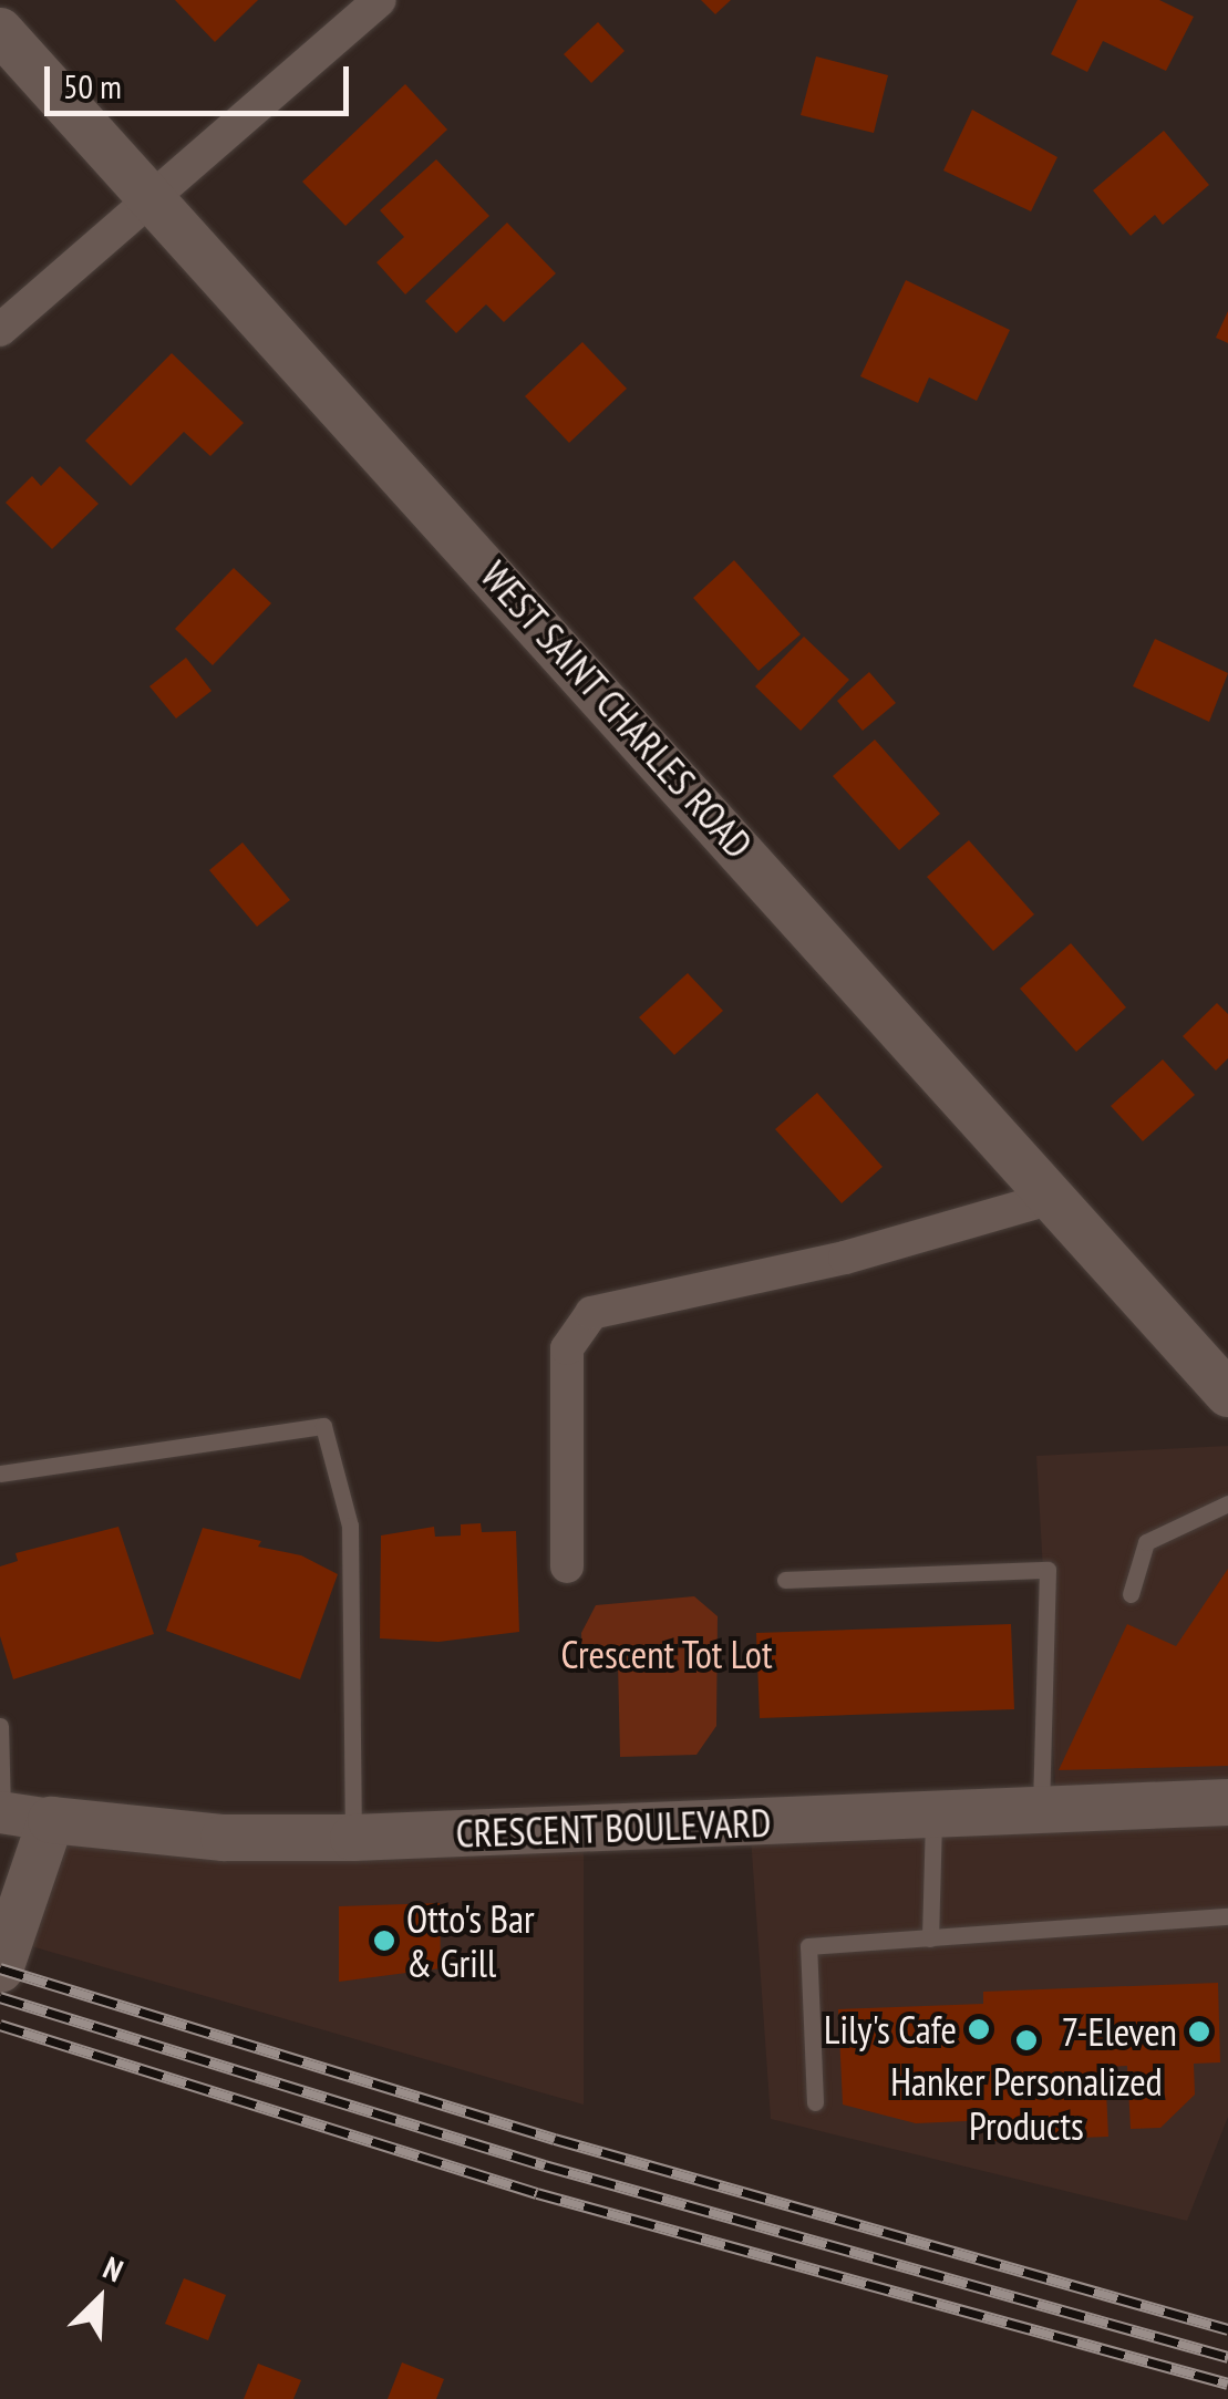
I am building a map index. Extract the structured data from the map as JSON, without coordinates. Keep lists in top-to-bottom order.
{
  "streets": {
    "main road": ["WEST SAINT CHARLES ROAD", "CRESCENT BOULEVARD"]
  },
  "parks": ["Crescent Tot Lot"],
  "places": [
    "Otto's Bar & Grill",
    "Lily's Cafe",
    "7-Eleven",
    "Hanker Personalized Products"
  ],
  "scale_bar": "50 m",
  "north": "top right"
}
